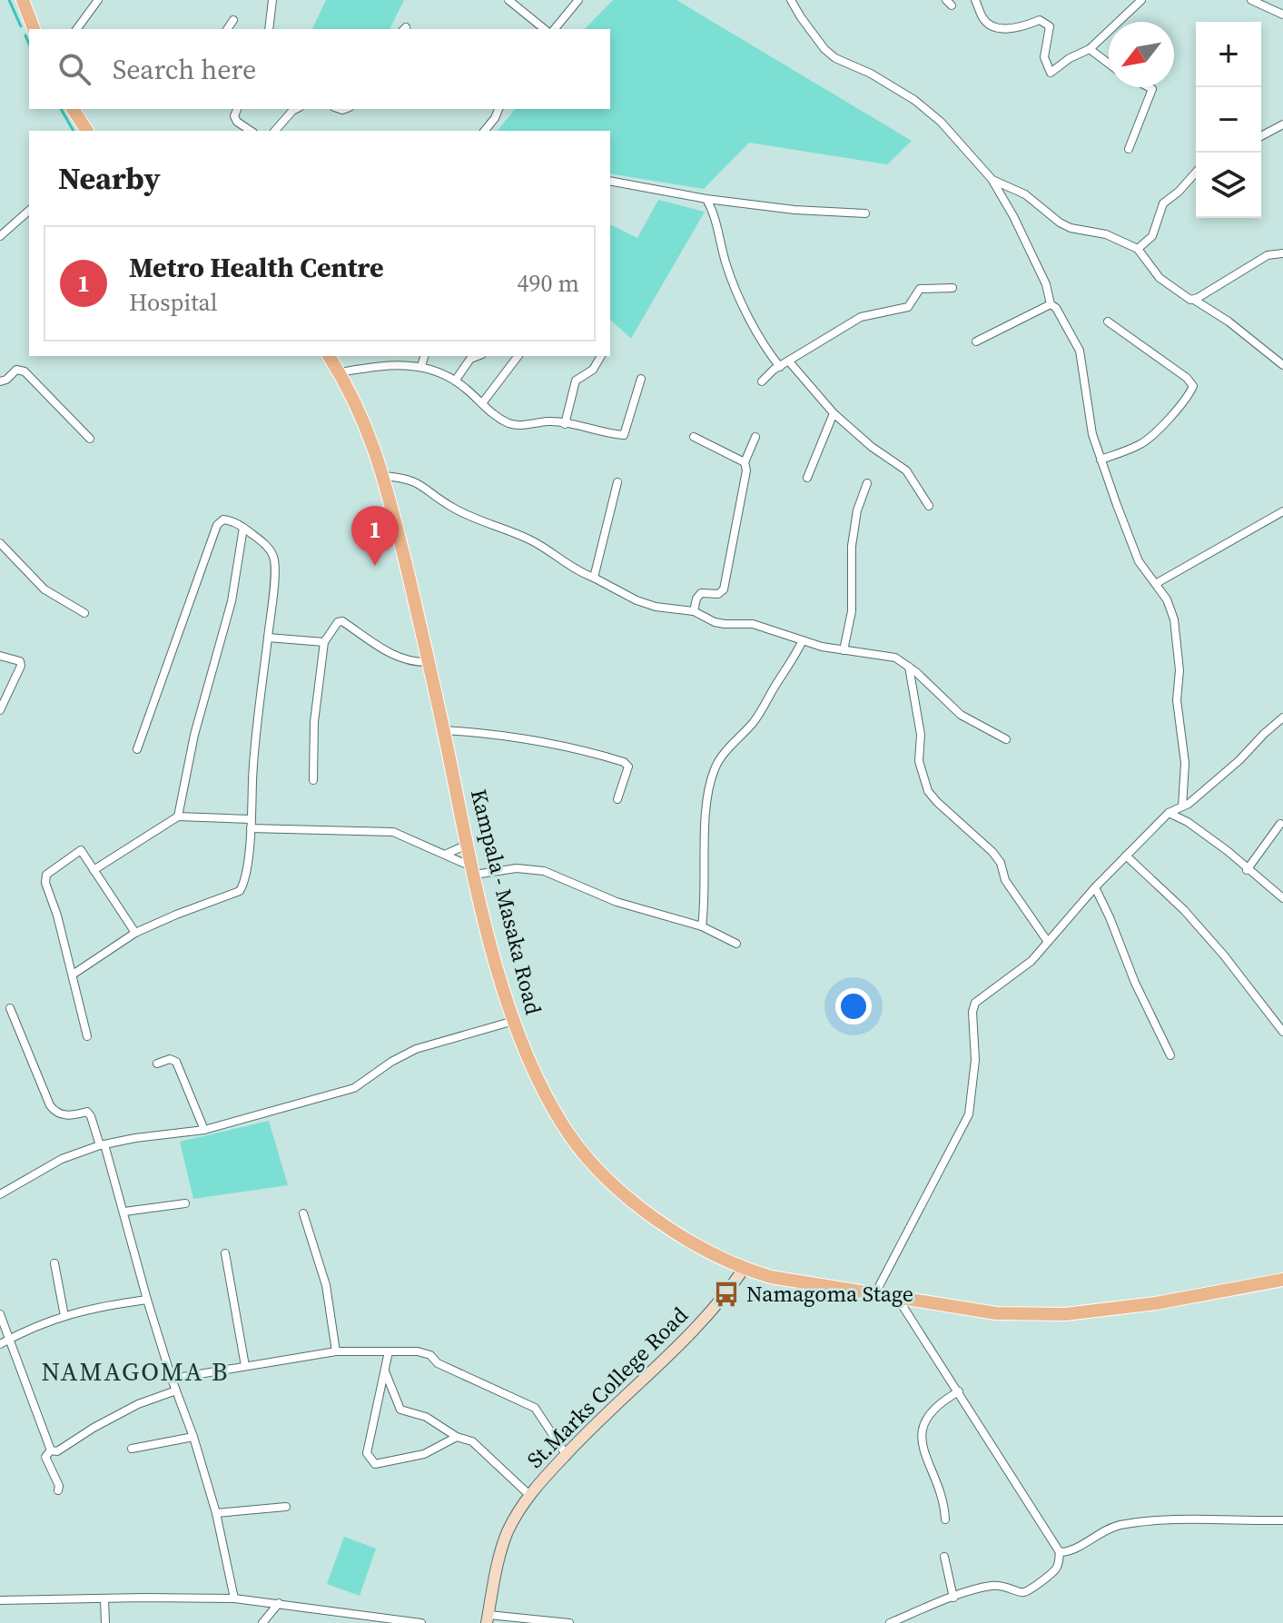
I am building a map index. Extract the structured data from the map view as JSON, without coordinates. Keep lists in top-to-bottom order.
{
  "streets": {
    "main road": ["Kampala - Masaka Road", "St.Marks College Road"]
  },
  "crossings": [
    ["Kampala - Masaka Road", "St.Marks College Road"]
  ],
  "districts": ["NAMAGOMA B"],
  "places": {
    "bus stop": ["Namagoma Stage"]
  },
  "north": "bottom left",
  "page": {
    "map_buttons": ["+", "−"],
    "search": "Search here",
    "heading": "Nearby",
    "list": [
      {
        "mark": "1",
        "name": "Metro Health Centre",
        "note": "Hospital",
        "value": "490 m"
      }
    ],
    "pins": "1"
  }
}
